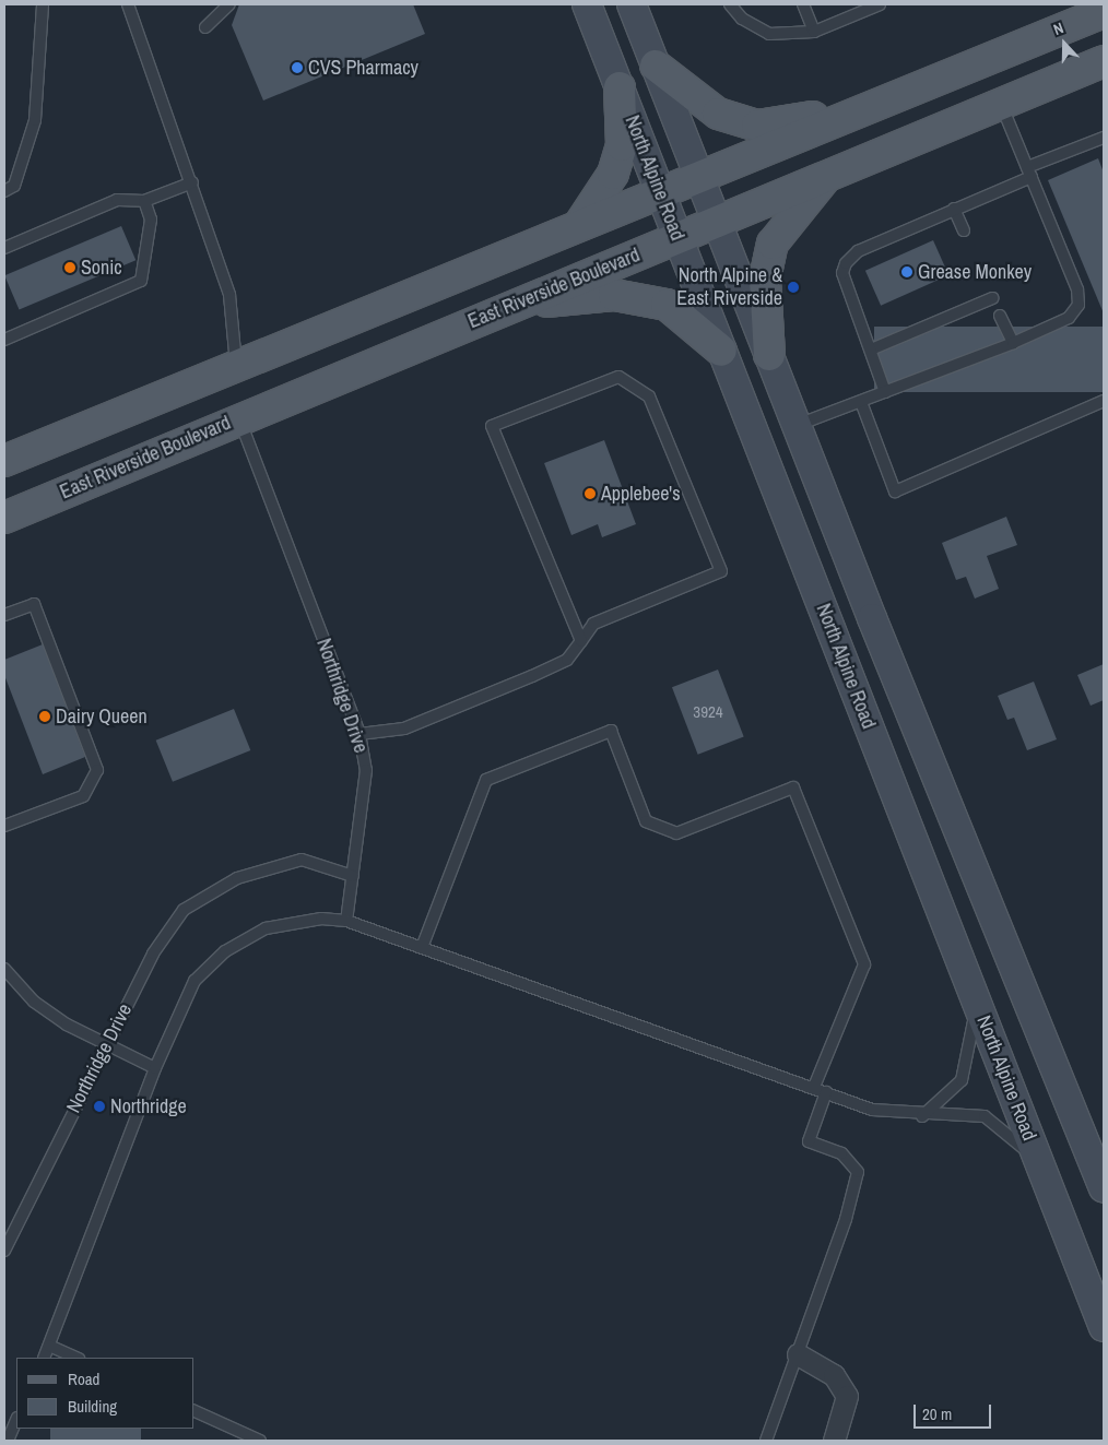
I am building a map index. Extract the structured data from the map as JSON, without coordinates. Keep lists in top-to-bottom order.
{
  "streets": {
    "main road": ["North Alpine Road", "East Riverside Boulevard"],
    "lane": ["Northridge Drive"]
  },
  "crossings": [
    ["North Alpine Road", "East Riverside Boulevard"],
    ["East Riverside Boulevard", "Northridge Drive"]
  ],
  "places": [
    "CVS Pharmacy",
    "Sonic",
    "Grease Monkey",
    "North Alpine & East Riverside",
    "Applebee's",
    "Dairy Queen",
    "Northridge"
  ],
  "house_numbers": ["3924"],
  "legend": ["Road", "Building"],
  "scale_bar": "20 m",
  "north": "top"
}
